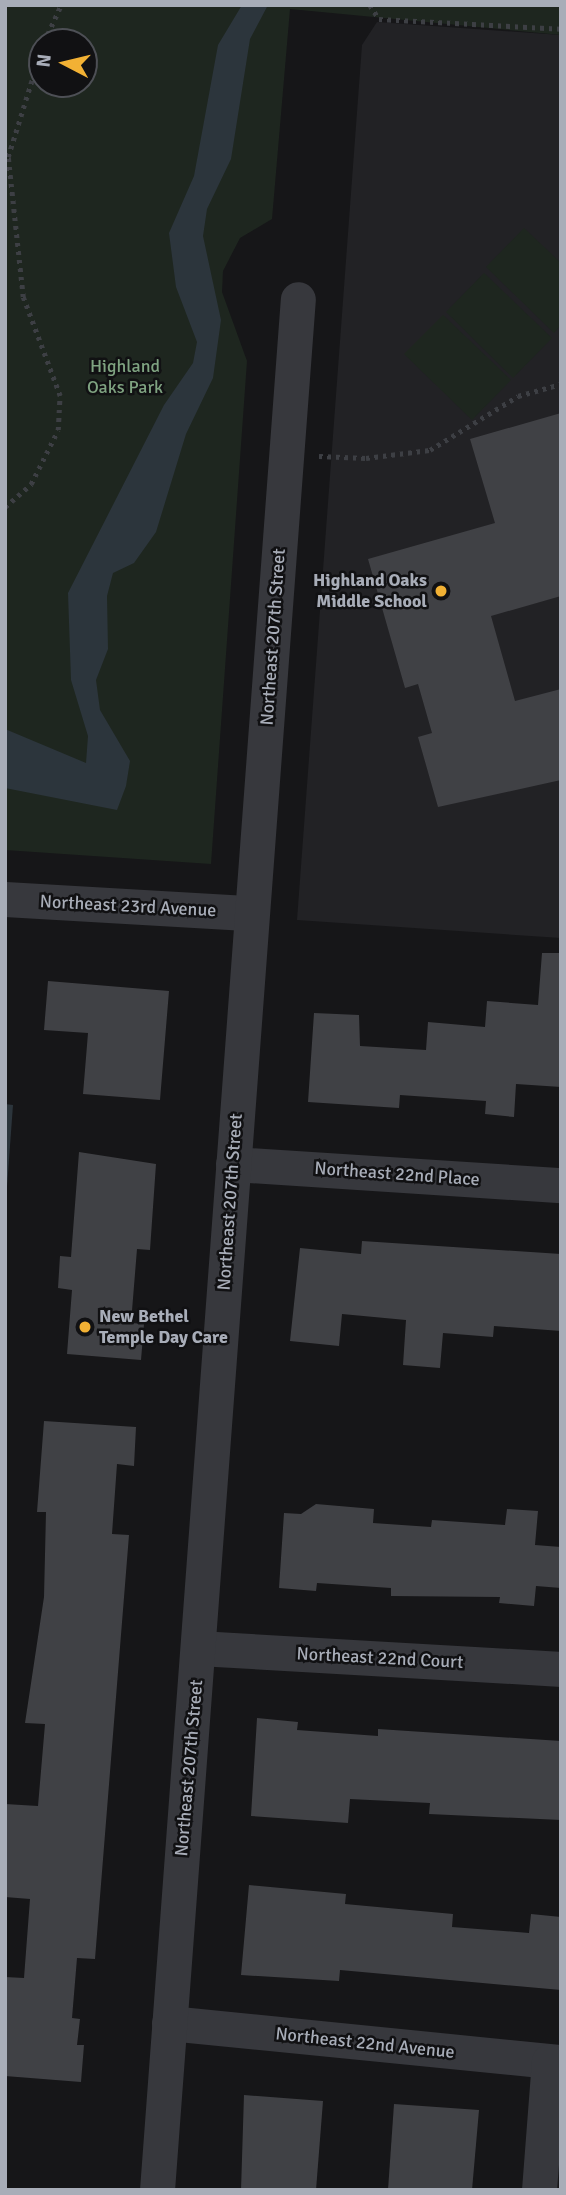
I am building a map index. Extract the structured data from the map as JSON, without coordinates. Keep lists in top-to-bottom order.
{
  "streets": {
    "street": [
      "Northeast 207th Street",
      "Northeast 23rd Avenue",
      "Northeast 22nd Place",
      "Northeast 22nd Court",
      "Northeast 22nd Avenue"
    ]
  },
  "crossings": [
    ["Northeast 207th Street", "Northeast 23rd Avenue"],
    ["Northeast 207th Street", "Northeast 22nd Place"],
    ["Northeast 207th Street", "Northeast 22nd Court"],
    ["Northeast 207th Street", "Northeast 22nd Avenue"]
  ],
  "parks": ["Highland Oaks Park"],
  "places": ["Highland Oaks Middle School", "New Bethel Temple Day Care"],
  "north": "left"
}
